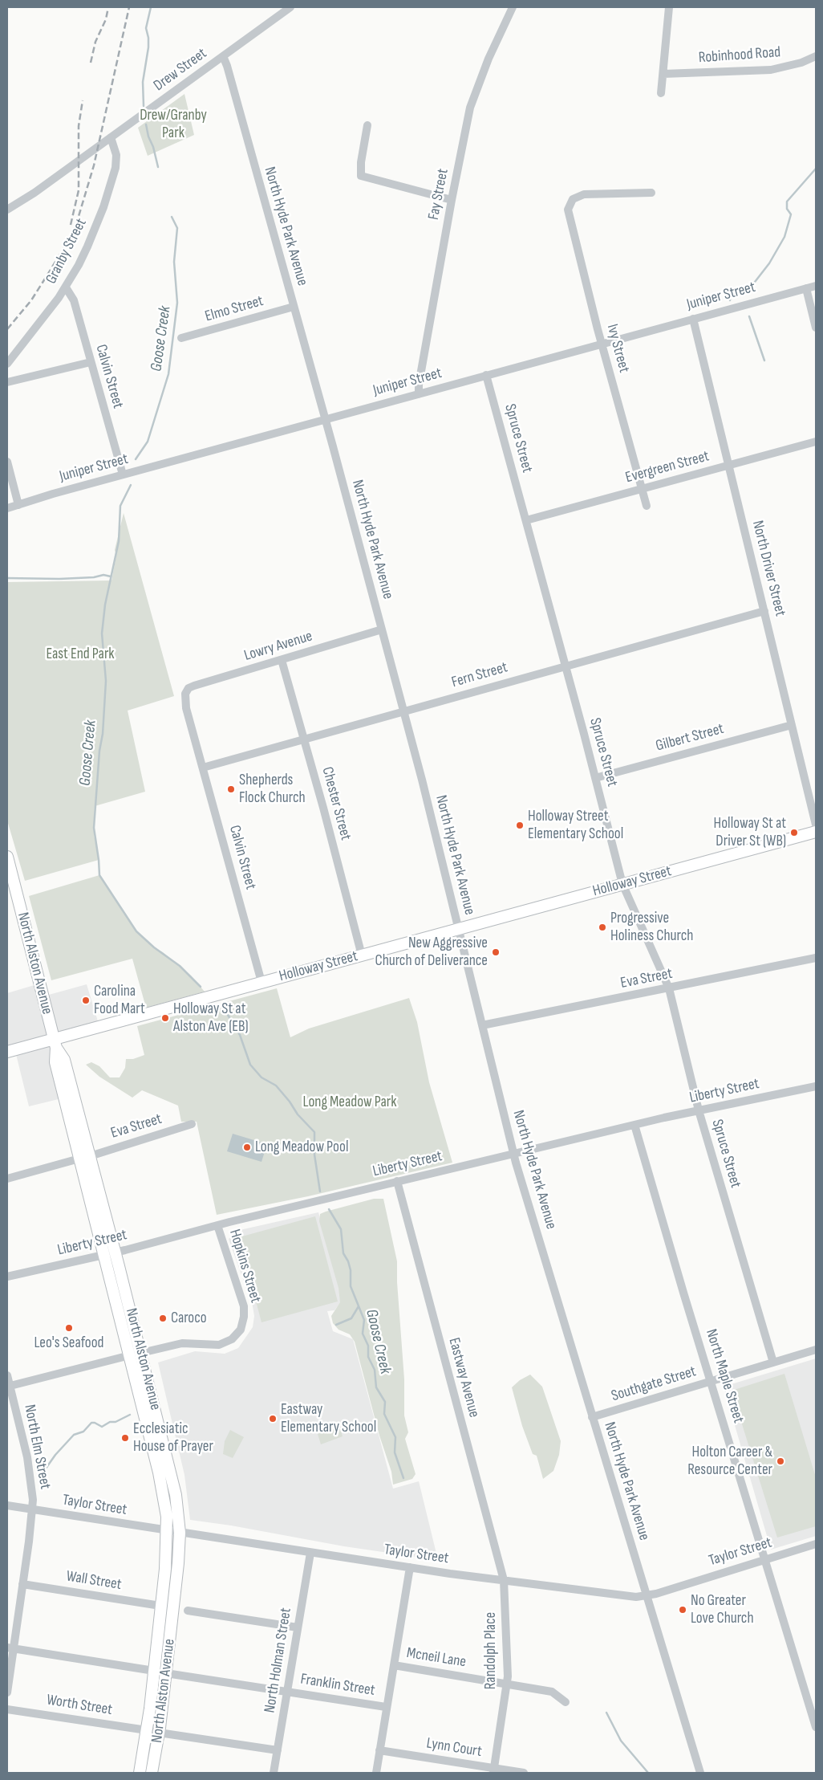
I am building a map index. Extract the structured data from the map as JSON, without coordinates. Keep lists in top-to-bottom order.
{
  "streets": {
    "main road": ["Holloway Street", "North Alston Avenue"],
    "street": [
      "Robinhood Road",
      "Drew Street",
      "Fay Street",
      "North Hyde Park Avenue",
      "Granby Street",
      "Juniper Street",
      "Elmo Street",
      "Ivy Street",
      "Calvin Street",
      "Spruce Street",
      "Evergreen Street",
      "North Driver Street",
      "Lowry Avenue",
      "Fern Street",
      "Gilbert Street",
      "Chester Street",
      "Eva Street",
      "Liberty Street",
      "Hopkins Street",
      "North Maple Street",
      "Eastway Avenue",
      "Southgate Street",
      "North Elm Street",
      "Taylor Street",
      "Wall Street",
      "Randolph Place",
      "Mcneil Lane",
      "North Holman Street",
      "Franklin Street",
      "Worth Street",
      "Lynn Court"
    ]
  },
  "crossings": [
    ["Drew Street", "North Hyde Park Avenue"],
    ["Drew Street", "Granby Street"],
    ["Fay Street", "Juniper Street"],
    ["North Hyde Park Avenue", "Juniper Street"],
    ["North Hyde Park Avenue", "Elmo Street"],
    ["North Hyde Park Avenue", "Lowry Avenue"],
    ["North Hyde Park Avenue", "Fern Street"],
    ["North Hyde Park Avenue", "Holloway Street"],
    ["North Hyde Park Avenue", "Eva Street"],
    ["North Hyde Park Avenue", "Liberty Street"],
    ["North Hyde Park Avenue", "Southgate Street"],
    ["North Hyde Park Avenue", "Taylor Street"],
    ["Granby Street", "Calvin Street"],
    ["Juniper Street", "Ivy Street"],
    ["Juniper Street", "Calvin Street"],
    ["Juniper Street", "Spruce Street"],
    ["Juniper Street", "North Driver Street"],
    ["Ivy Street", "Evergreen Street"],
    ["Calvin Street", "Lowry Avenue"],
    ["Calvin Street", "Fern Street"],
    ["Calvin Street", "Holloway Street"],
    ["Spruce Street", "Evergreen Street"],
    ["Spruce Street", "Fern Street"],
    ["Spruce Street", "Gilbert Street"],
    ["Spruce Street", "Holloway Street"],
    ["Spruce Street", "Eva Street"],
    ["Spruce Street", "Liberty Street"],
    ["Spruce Street", "Southgate Street"],
    ["Evergreen Street", "North Driver Street"],
    ["North Driver Street", "Fern Street"],
    ["North Driver Street", "Gilbert Street"],
    ["Lowry Avenue", "Chester Street"],
    ["Fern Street", "Chester Street"],
    ["Chester Street", "Holloway Street"],
    ["Holloway Street", "North Alston Avenue"],
    ["North Alston Avenue", "Eva Street"],
    ["North Alston Avenue", "Liberty Street"],
    ["North Alston Avenue", "Hopkins Street"],
    ["North Alston Avenue", "Taylor Street"],
    ["North Alston Avenue", "Wall Street"],
    ["North Alston Avenue", "Franklin Street"],
    ["North Alston Avenue", "Worth Street"],
    ["Liberty Street", "Hopkins Street"],
    ["Liberty Street", "North Maple Street"],
    ["Liberty Street", "Eastway Avenue"],
    ["North Maple Street", "Southgate Street"],
    ["North Maple Street", "Taylor Street"],
    ["Eastway Avenue", "Taylor Street"],
    ["Eastway Avenue", "Randolph Place"],
    ["North Elm Street", "Taylor Street"],
    ["North Elm Street", "Wall Street"],
    ["Taylor Street", "Randolph Place"],
    ["Taylor Street", "North Holman Street"],
    ["Randolph Place", "Mcneil Lane"],
    ["Randolph Place", "Lynn Court"],
    ["North Holman Street", "Franklin Street"]
  ],
  "water": ["Goose Creek"],
  "parks": ["Drew/Granby Park", "East End Park", "Long Meadow Park"],
  "places": [
    "Shepherds Flock Church",
    "Holloway Street Elementary School",
    "Holloway St at Driver St (WB)",
    "Progressive Holiness Church",
    "New Aggressive Church of Deliverance",
    "Carolina Food Mart",
    "Holloway St at Alston Ave (EB)",
    "Long Meadow Pool",
    "Caroco",
    "Leo's Seafood",
    "Eastway Elementary School",
    "Ecclesiatic House of Prayer",
    "Holton Career & Resource Center",
    "No Greater Love Church"
  ]
}
